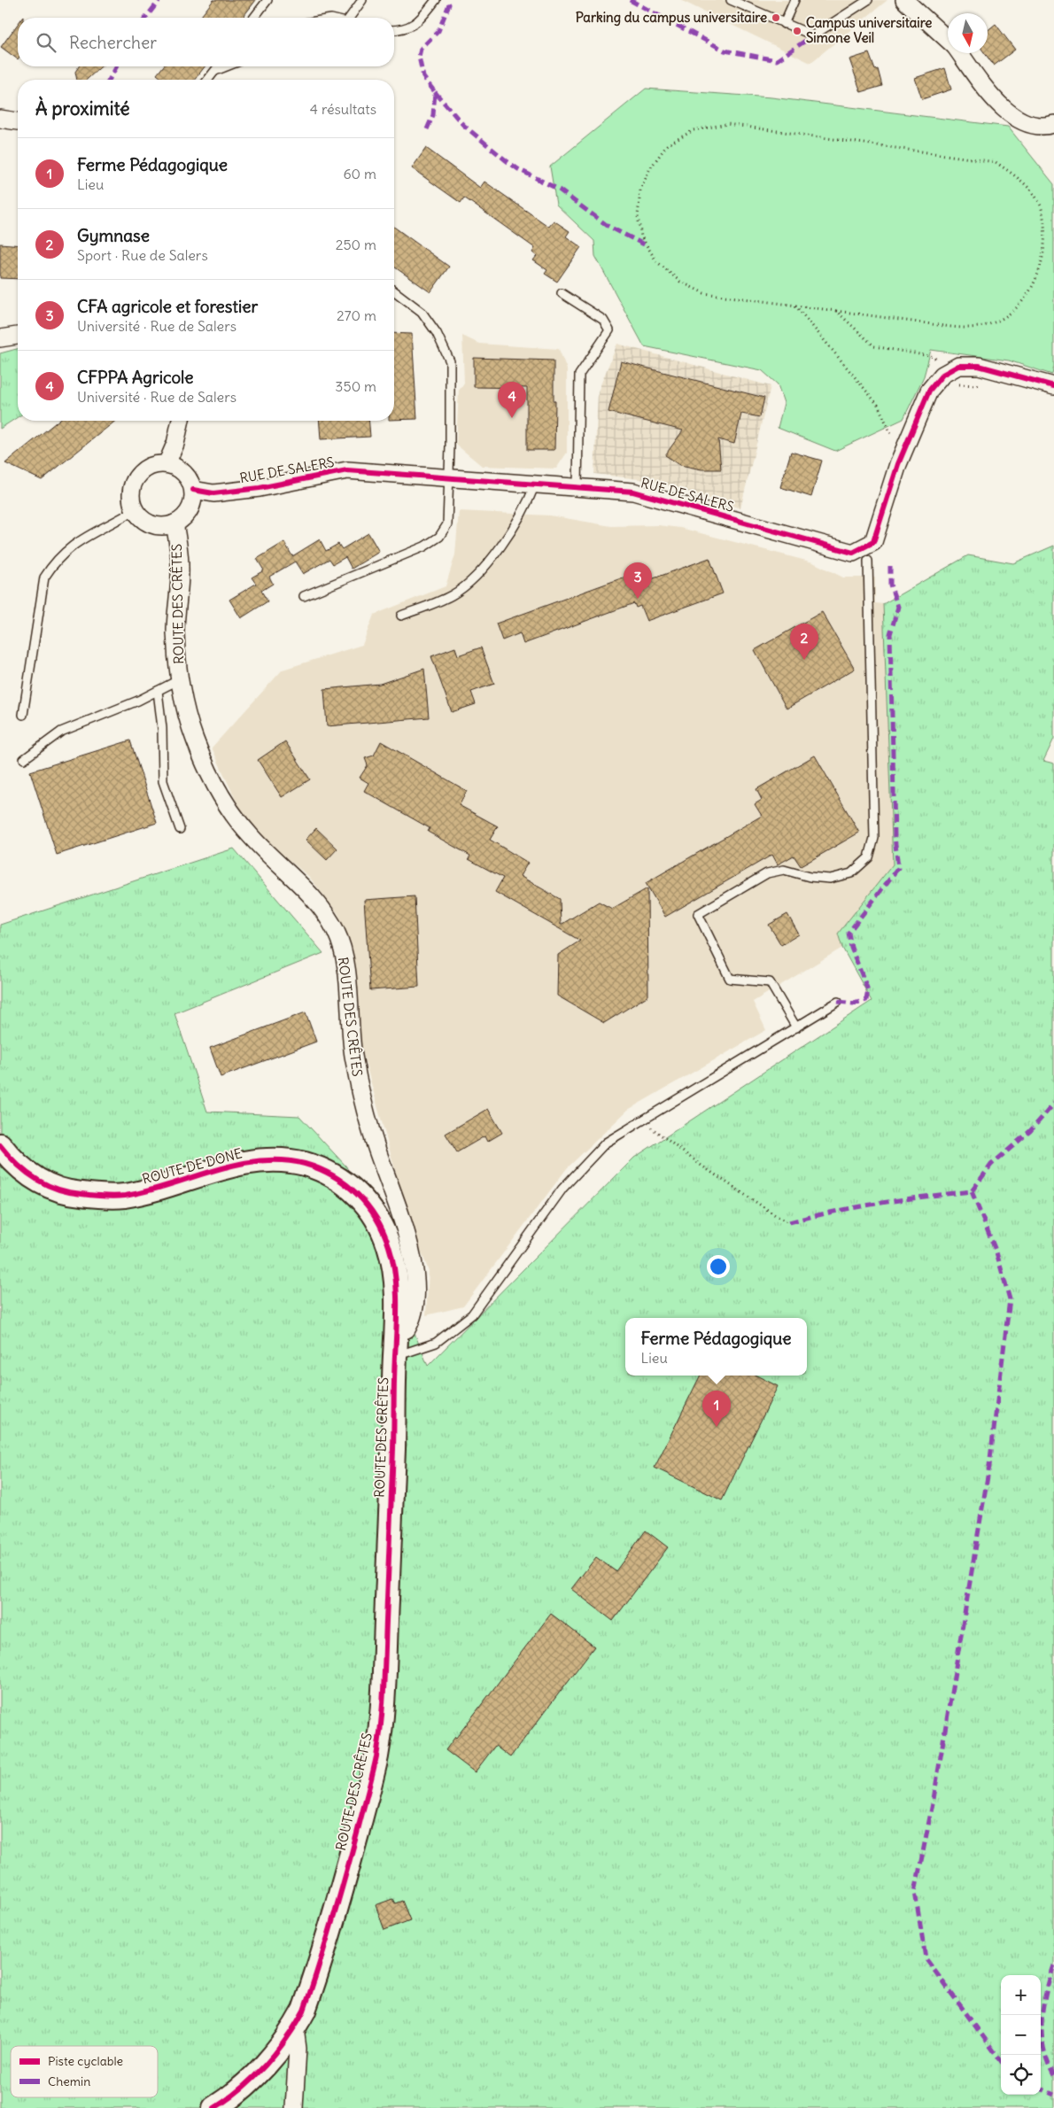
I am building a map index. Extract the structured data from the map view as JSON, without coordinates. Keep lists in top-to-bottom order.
{
  "streets": {
    "street": ["RUE DE SALERS", "ROUTE DES CRÊTES", "ROUTE DE DONE"]
  },
  "crossings": [
    ["RUE DE SALERS", "ROUTE DES CRÊTES"],
    ["ROUTE DES CRÊTES", "ROUTE DE DONE"]
  ],
  "places": ["Parking du campus universitaire", "Campus universitaire Simone Veil"],
  "legend": ["Piste cyclable", "Chemin"],
  "north": "bottom",
  "page": {
    "search": "Rechercher",
    "heading": ["À proximité", "4 résultats"],
    "list": [
      {
        "mark": "1",
        "name": "Ferme Pédagogique",
        "note": "Lieu",
        "value": "60 m"
      },
      {
        "mark": "2",
        "name": "Gymnase",
        "note": "Sport · Rue de Salers",
        "value": "250 m"
      },
      {
        "mark": "3",
        "name": "CFA agricole et forestier",
        "note": "Université · Rue de Salers",
        "value": "270 m"
      },
      {
        "mark": "4",
        "name": "CFPPA Agricole",
        "note": "Université · Rue de Salers",
        "value": "350 m"
      }
    ],
    "pins": [
      "4",
      "3",
      "2",
      "1"
    ],
    "popup": ["Ferme Pédagogique", "Lieu"],
    "map_buttons": ["+", "−"]
  }
}
